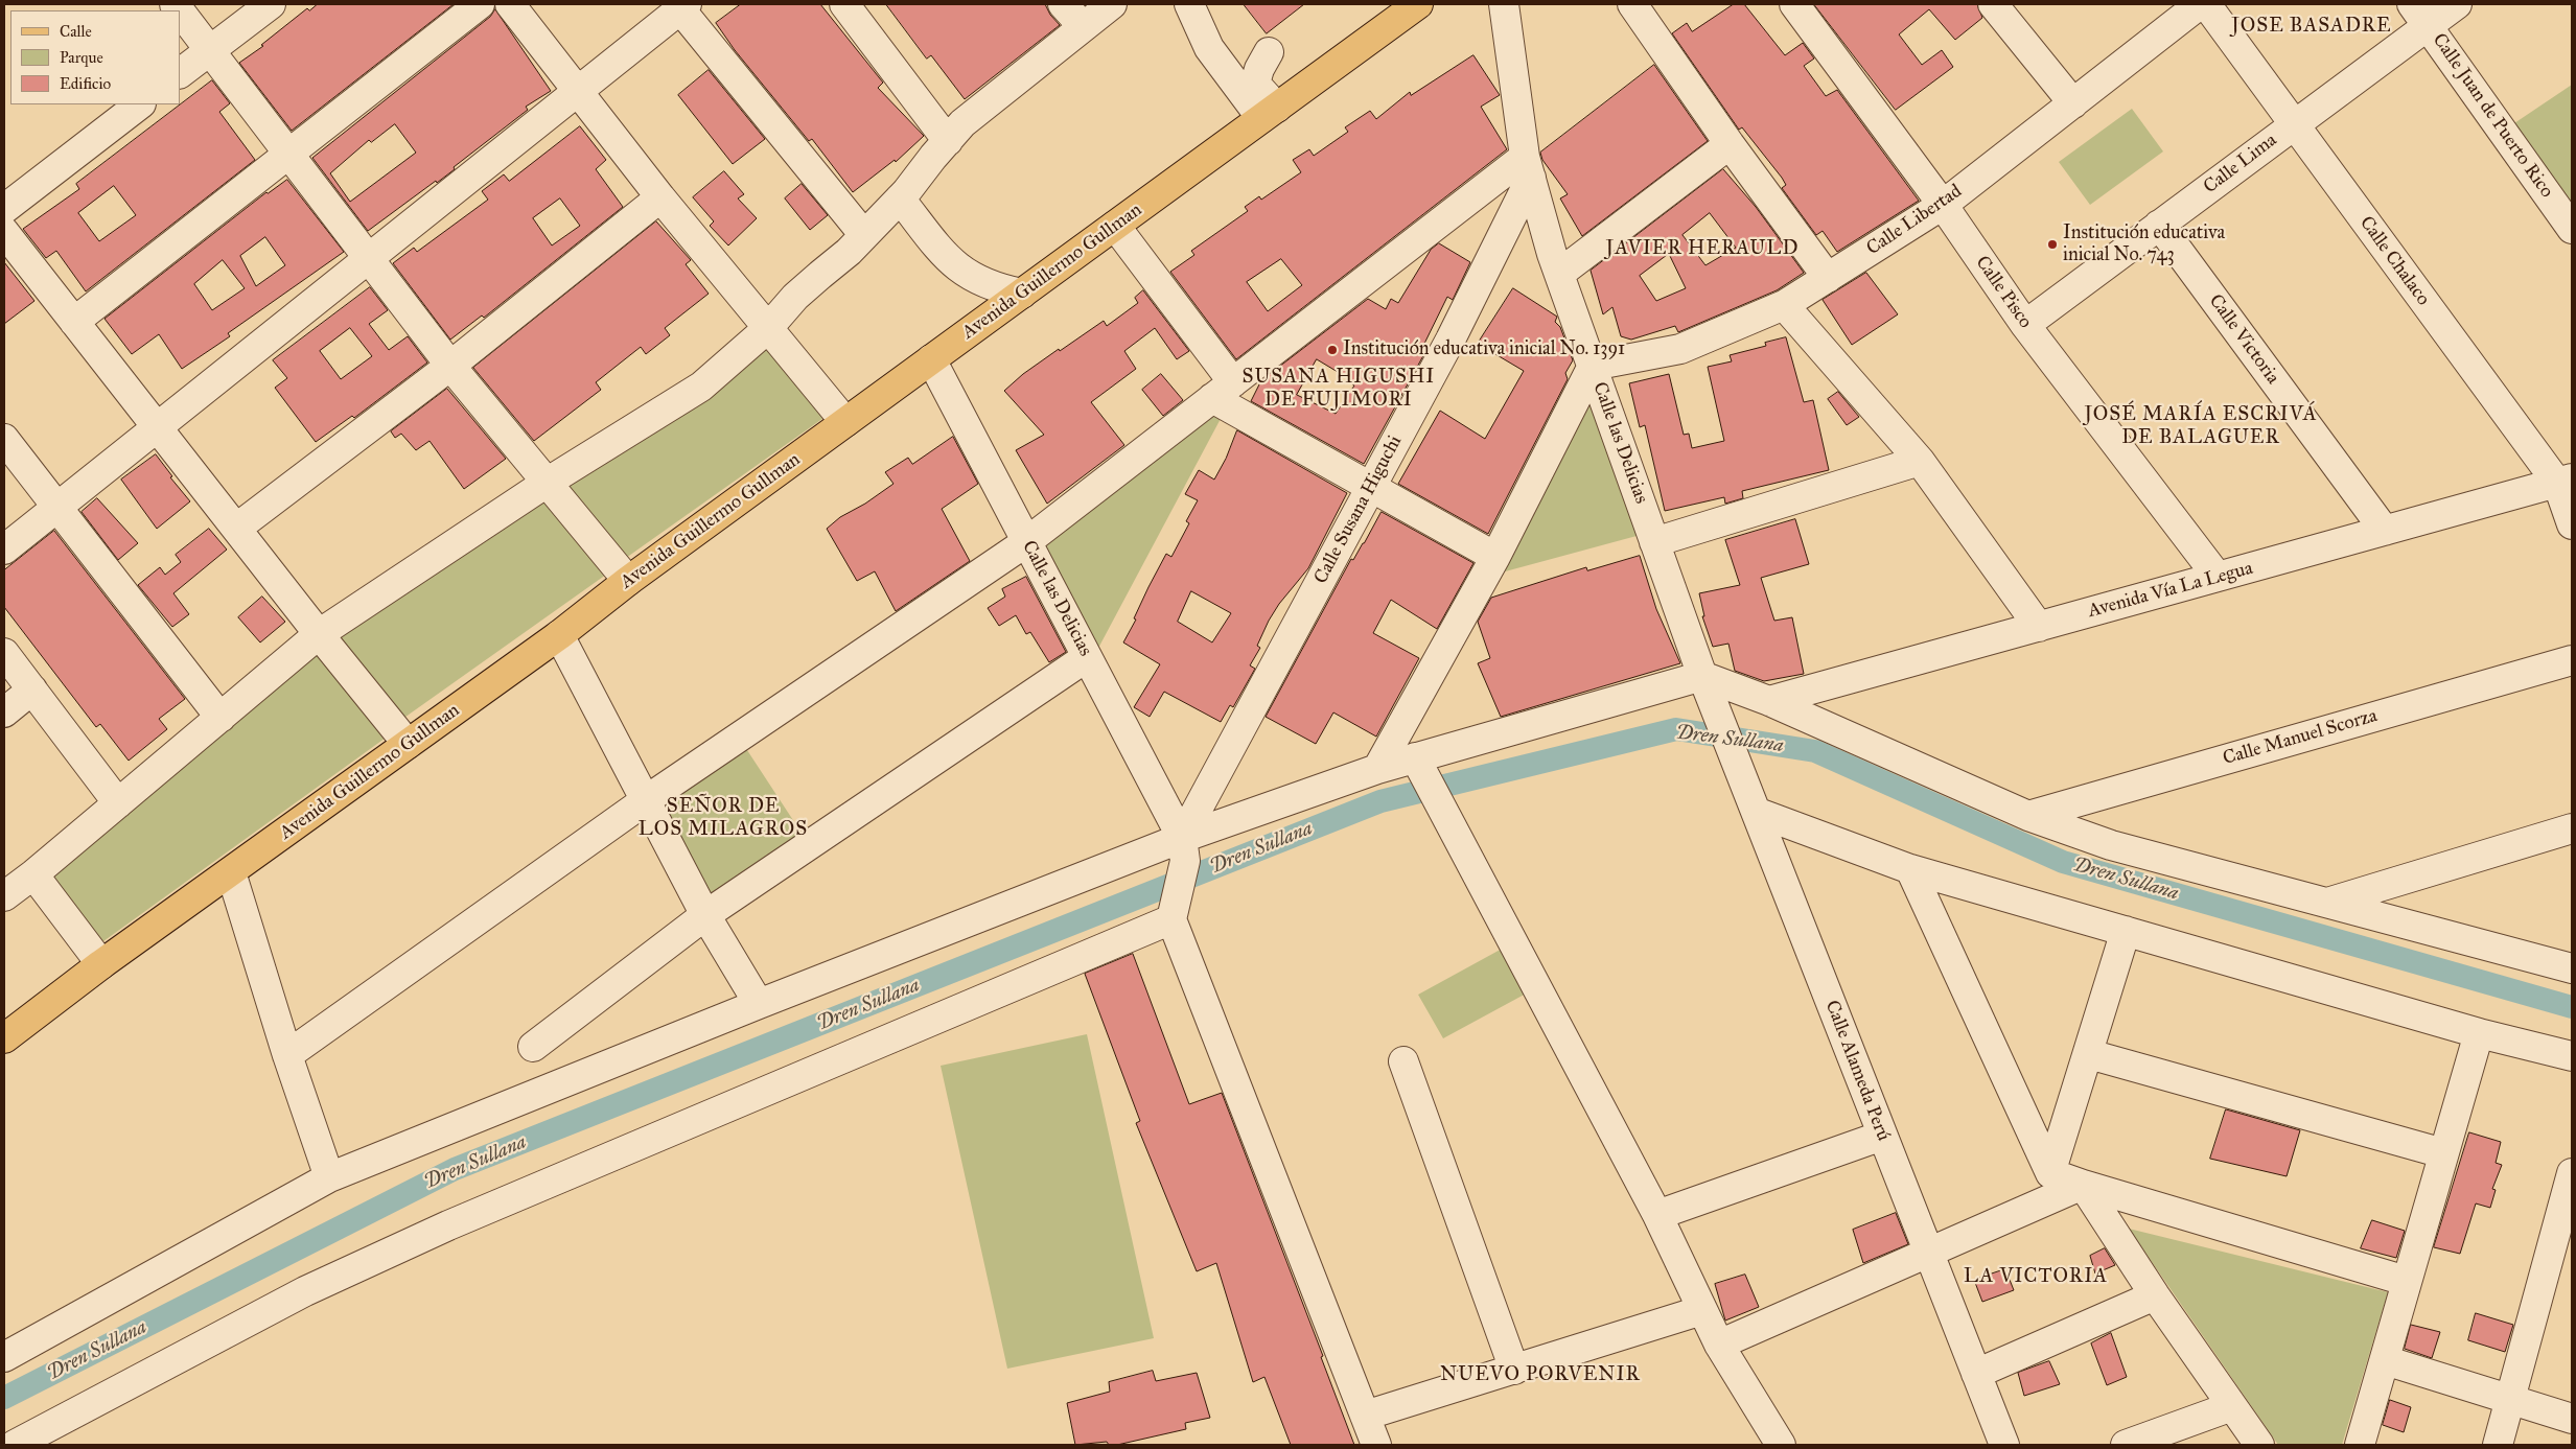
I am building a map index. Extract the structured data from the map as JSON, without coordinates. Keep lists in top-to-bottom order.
{
  "streets": {
    "main road": ["Avenida Guillermo Gullman"],
    "street": [
      "Calle Juan de Puerto Rico",
      "Calle Lima",
      "Calle Libertad",
      "Calle Chalaco",
      "Calle Pisco",
      "Calle Victoria",
      "Calle las Delicias",
      "Calle Susana Higuchi",
      "Avenida Vía La Legua",
      "Calle Manuel Scorza",
      "Calle Alameda Perú"
    ]
  },
  "crossings": [
    ["Calle Juan de Puerto Rico", "Calle Lima"],
    ["Calle Lima", "Calle Chalaco"],
    ["Calle Lima", "Calle Pisco"],
    ["Calle Lima", "Calle Victoria"],
    ["Calle Libertad", "Calle Pisco"],
    ["Calle Libertad", "Calle las Delicias"],
    ["Calle Chalaco", "Avenida Vía La Legua"],
    ["Avenida Guillermo Gullman", "Calle las Delicias"],
    ["Calle Pisco", "Avenida Vía La Legua"],
    ["Calle Victoria", "Avenida Vía La Legua"],
    ["Calle las Delicias", "Calle Susana Higuchi"],
    ["Calle las Delicias", "Calle Alameda Perú"]
  ],
  "districts": [
    "JOSE BASADRE",
    "JAVIER HERAULD",
    "SUSANA HIGUSHI DE FUJIMORI",
    "JOSÉ MARÍA ESCRIVÁ DE BALAGUER",
    "SEÑOR DE LOS MILAGROS",
    "LA VICTORIA",
    "NUEVO PORVENIR"
  ],
  "water": ["Dren Sullana"],
  "places": ["Institución educativa inicial No. 743", "Institución educativa inicial No. 1391"],
  "legend": ["Calle", "Parque", "Edificio"]
}
